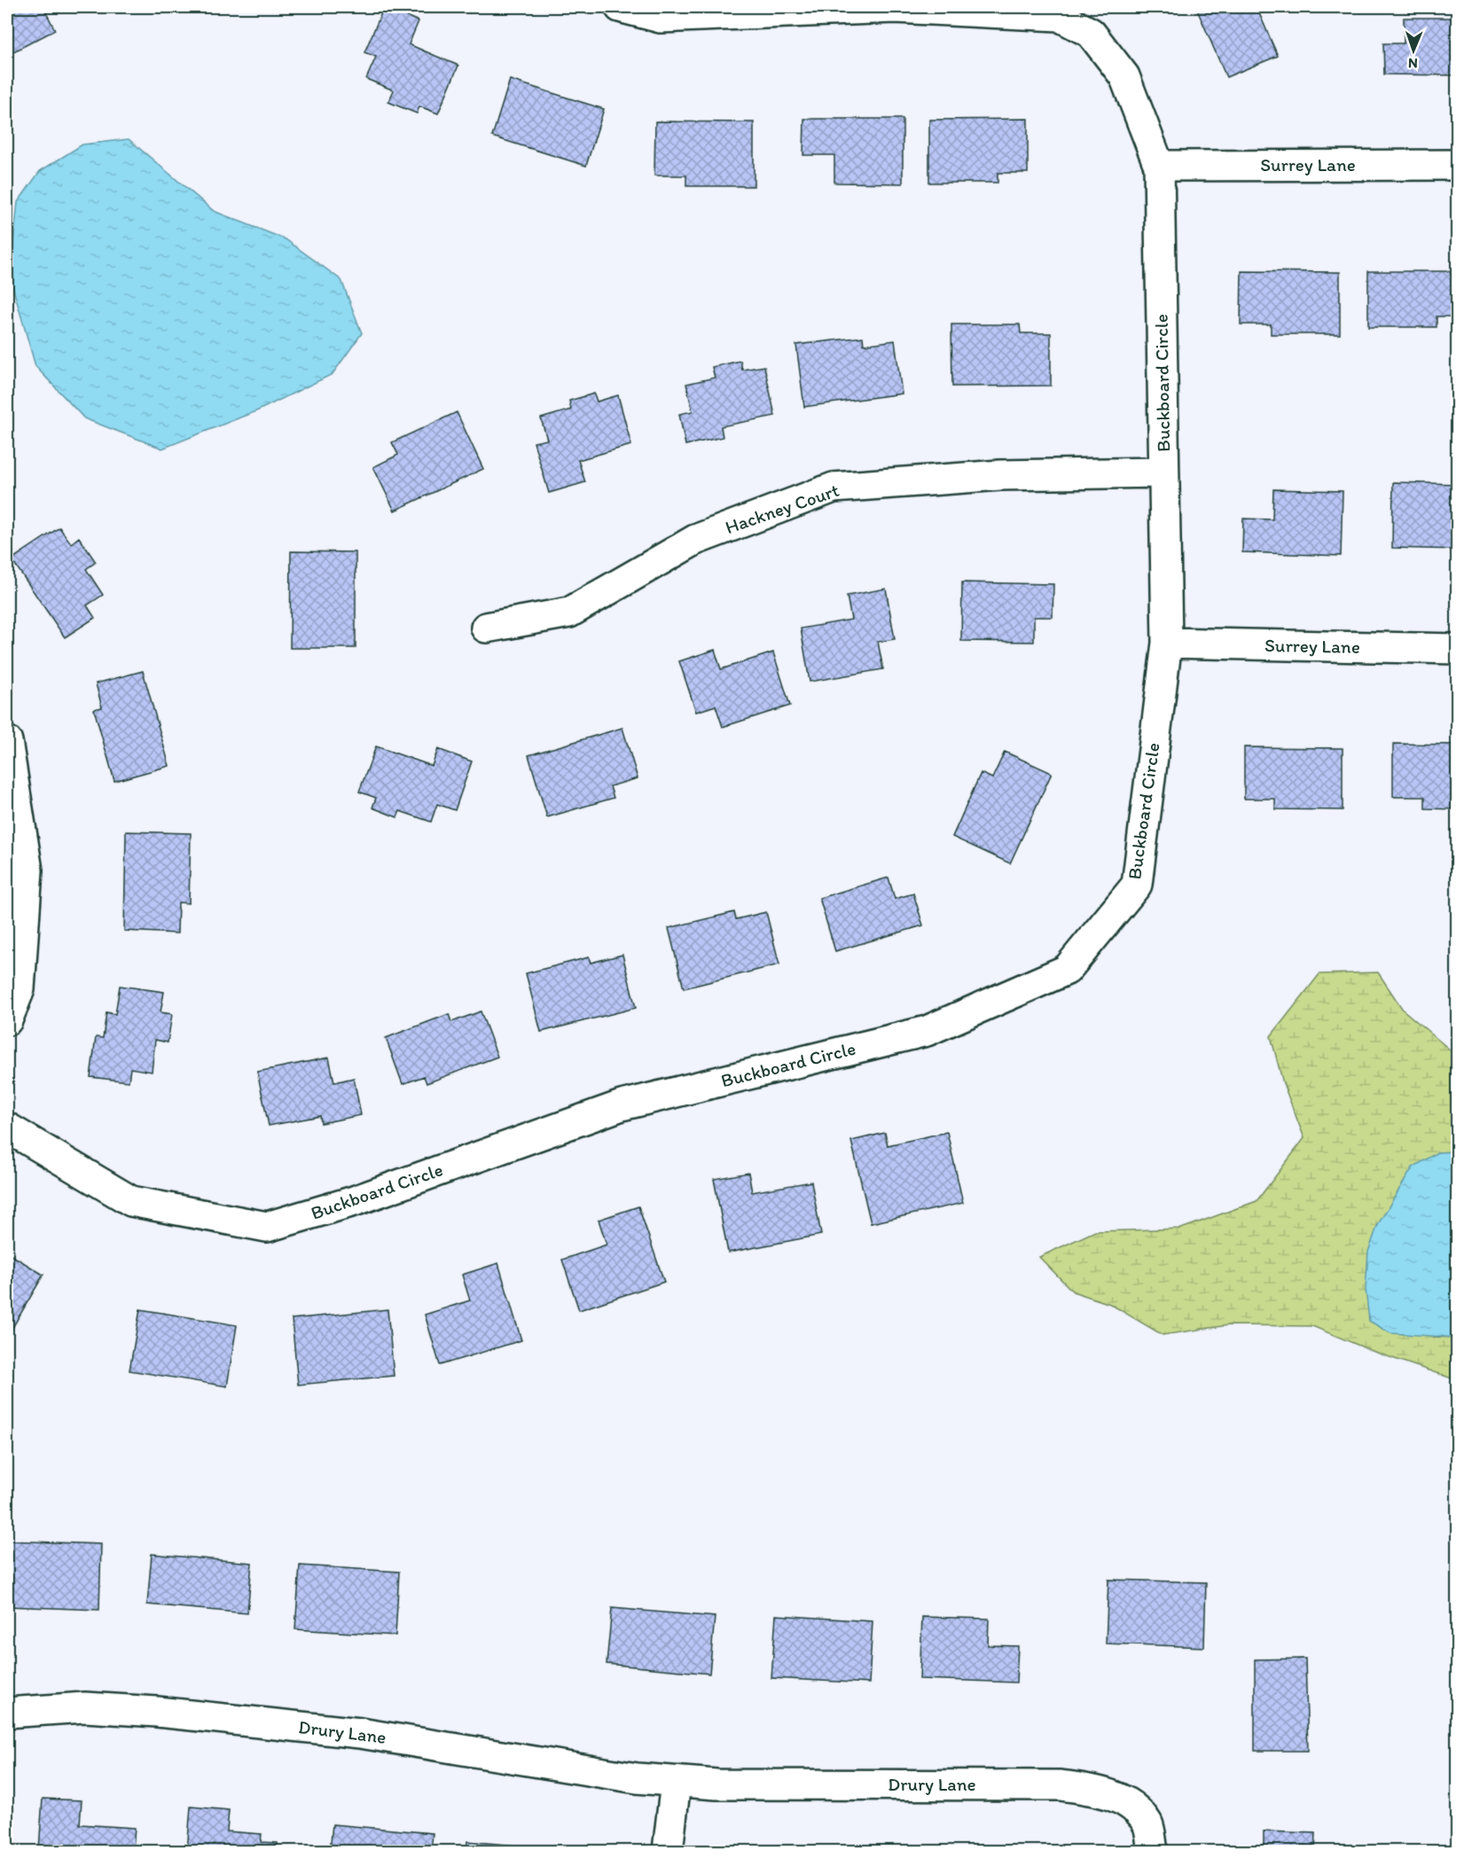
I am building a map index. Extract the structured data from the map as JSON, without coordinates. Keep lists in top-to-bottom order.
{
  "streets": {
    "street": [
      "Surrey Lane",
      "Buckboard Circle",
      "Hackney Court",
      "Drury Lane"
    ]
  },
  "crossings": [
    ["Surrey Lane", "Buckboard Circle"],
    ["Buckboard Circle", "Hackney Court"]
  ],
  "north": "bottom"
}
